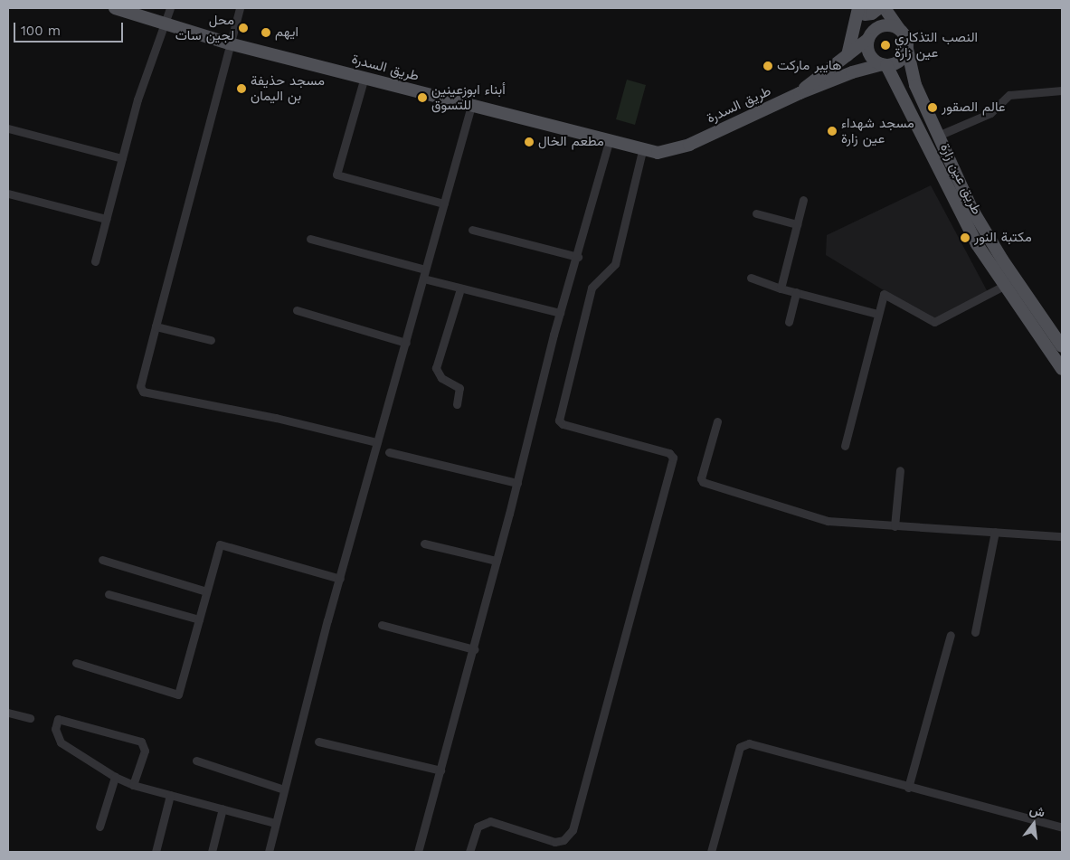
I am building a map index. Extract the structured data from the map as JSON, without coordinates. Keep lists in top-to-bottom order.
{
  "streets": {
    "main road": ["طريق السدرة", "طريق عين زارة"]
  },
  "crossings": [
    ["طريق السدرة", "طريق عين زارة"]
  ],
  "places": [
    "محل لجين سات",
    "ايهم",
    "النصب التذكاري عين زارة",
    "هايبر ماركت",
    "مسجد حذيفة بن اليمان",
    "أبناء ابوزعينين للتسوق",
    "عالم الصقور",
    "مسجد شهداء عين زارة",
    "مطعم الخال",
    "مكتبة النور"
  ],
  "scale_bar": "100 m",
  "north": "top"
}
